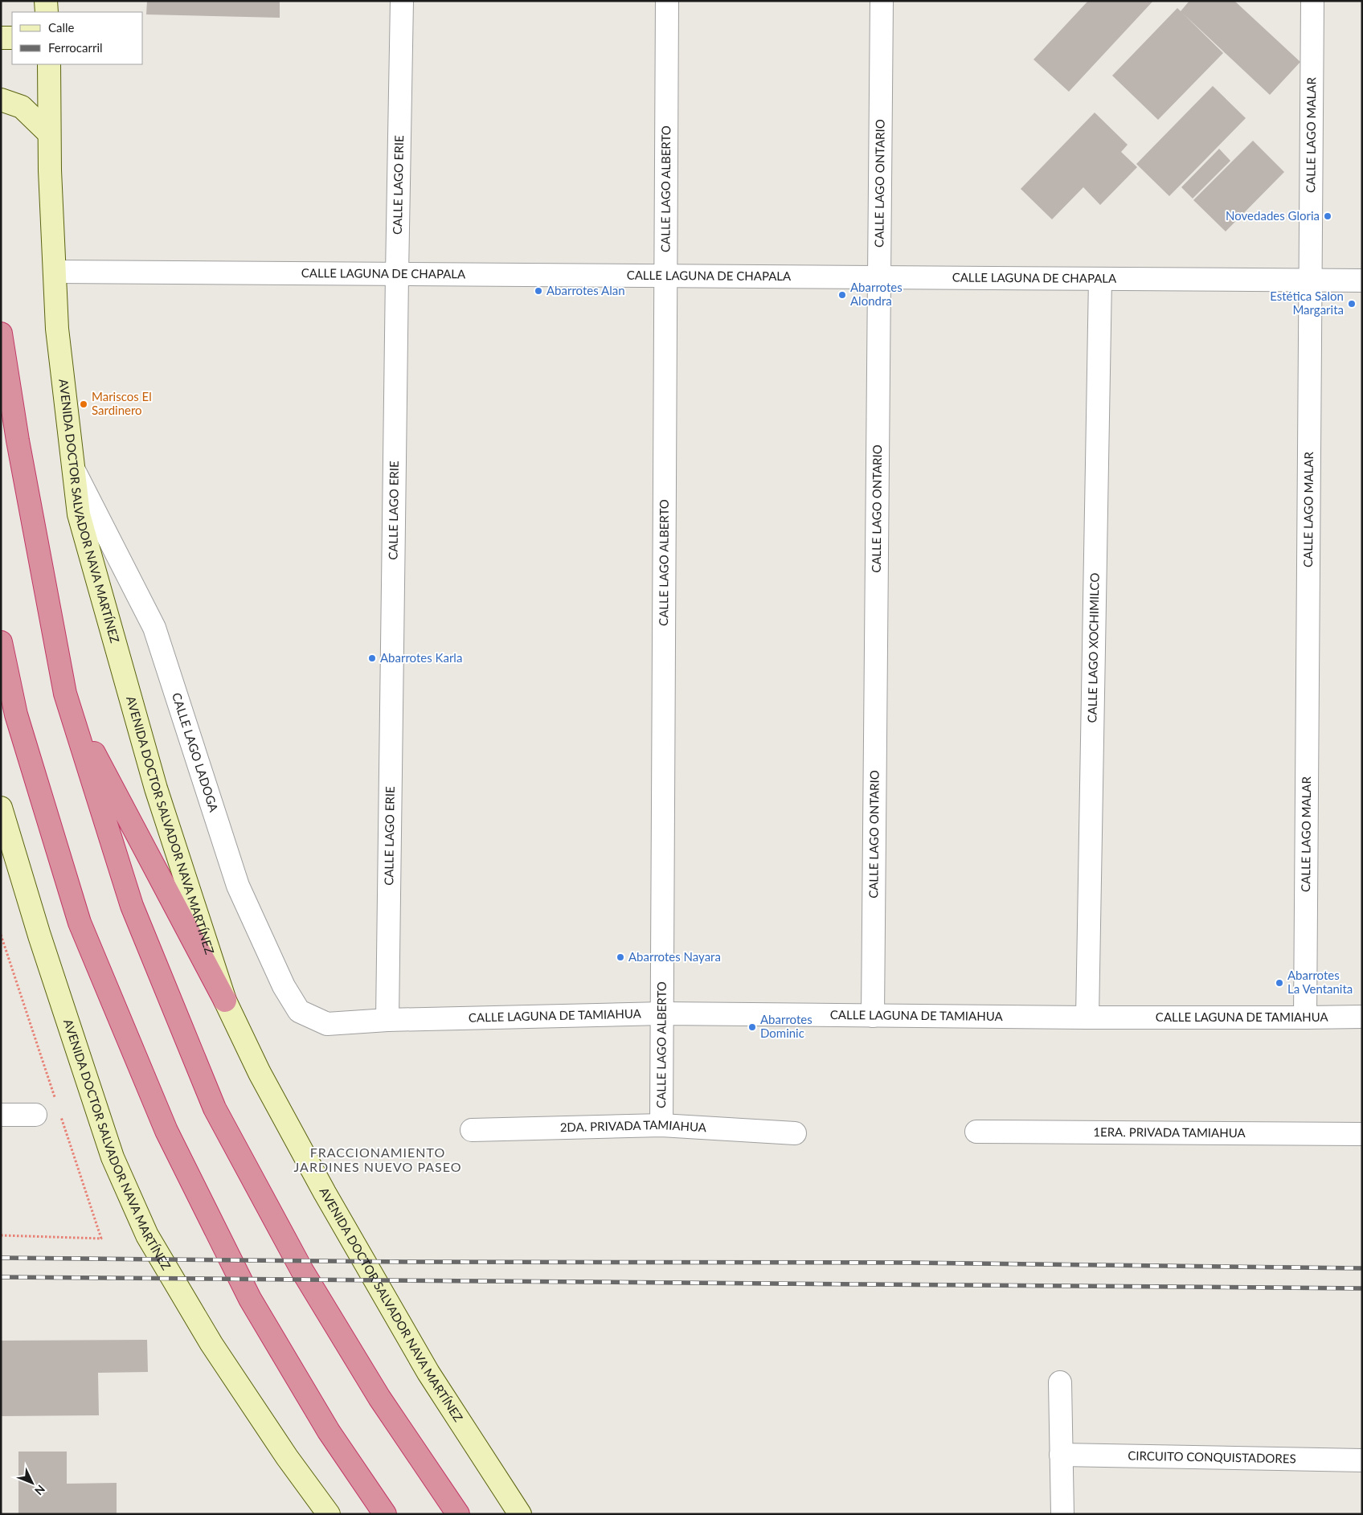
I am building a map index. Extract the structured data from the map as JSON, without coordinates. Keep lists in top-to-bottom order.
{
  "streets": {
    "main road": ["AVENIDA DOCTOR SALVADOR NAVA MARTÍNEZ"],
    "street": [
      "CALLE LAGO MALAR",
      "CALLE LAGO ONTARIO",
      "CALLE LAGO ERIE",
      "CALLE LAGO ALBERTO",
      "CALLE LAGUNA DE CHAPALA",
      "CALLE LAGO XOCHIMILCO",
      "CALLE LAGO LADOGA",
      "CALLE LAGUNA DE TAMIAHUA",
      "2DA. PRIVADA TAMIAHUA",
      "1ERA. PRIVADA TAMIAHUA",
      "CIRCUITO CONQUISTADORES"
    ]
  },
  "crossings": [
    ["CALLE LAGO MALAR", "CALLE LAGUNA DE CHAPALA"],
    ["CALLE LAGO MALAR", "CALLE LAGUNA DE TAMIAHUA"],
    ["CALLE LAGO ONTARIO", "CALLE LAGUNA DE CHAPALA"],
    ["CALLE LAGO ONTARIO", "CALLE LAGUNA DE TAMIAHUA"],
    ["CALLE LAGO ERIE", "CALLE LAGUNA DE CHAPALA"],
    ["CALLE LAGO ERIE", "CALLE LAGUNA DE TAMIAHUA"],
    ["CALLE LAGO ALBERTO", "CALLE LAGUNA DE CHAPALA"],
    ["CALLE LAGO ALBERTO", "CALLE LAGUNA DE TAMIAHUA"],
    ["CALLE LAGO ALBERTO", "2DA. PRIVADA TAMIAHUA"],
    ["CALLE LAGUNA DE CHAPALA", "AVENIDA DOCTOR SALVADOR NAVA MARTÍNEZ"],
    ["CALLE LAGUNA DE CHAPALA", "CALLE LAGO XOCHIMILCO"],
    ["AVENIDA DOCTOR SALVADOR NAVA MARTÍNEZ", "CALLE LAGO LADOGA"],
    ["CALLE LAGO XOCHIMILCO", "CALLE LAGUNA DE TAMIAHUA"],
    ["CALLE LAGO LADOGA", "CALLE LAGUNA DE TAMIAHUA"]
  ],
  "districts": ["FRACCIONAMIENTO JARDINES NUEVO PASEO"],
  "places": [
    "Novedades Gloria",
    "Abarrotes Alan",
    "Abarrotes Alondra",
    "Estética Salon Margarita",
    "Mariscos El Sardinero",
    "Abarrotes Karla",
    "Abarrotes Nayara",
    "Abarrotes La Ventanita",
    "Abarrotes Dominic"
  ],
  "legend": ["Calle", "Ferrocarril"],
  "north": "bottom right"
}
